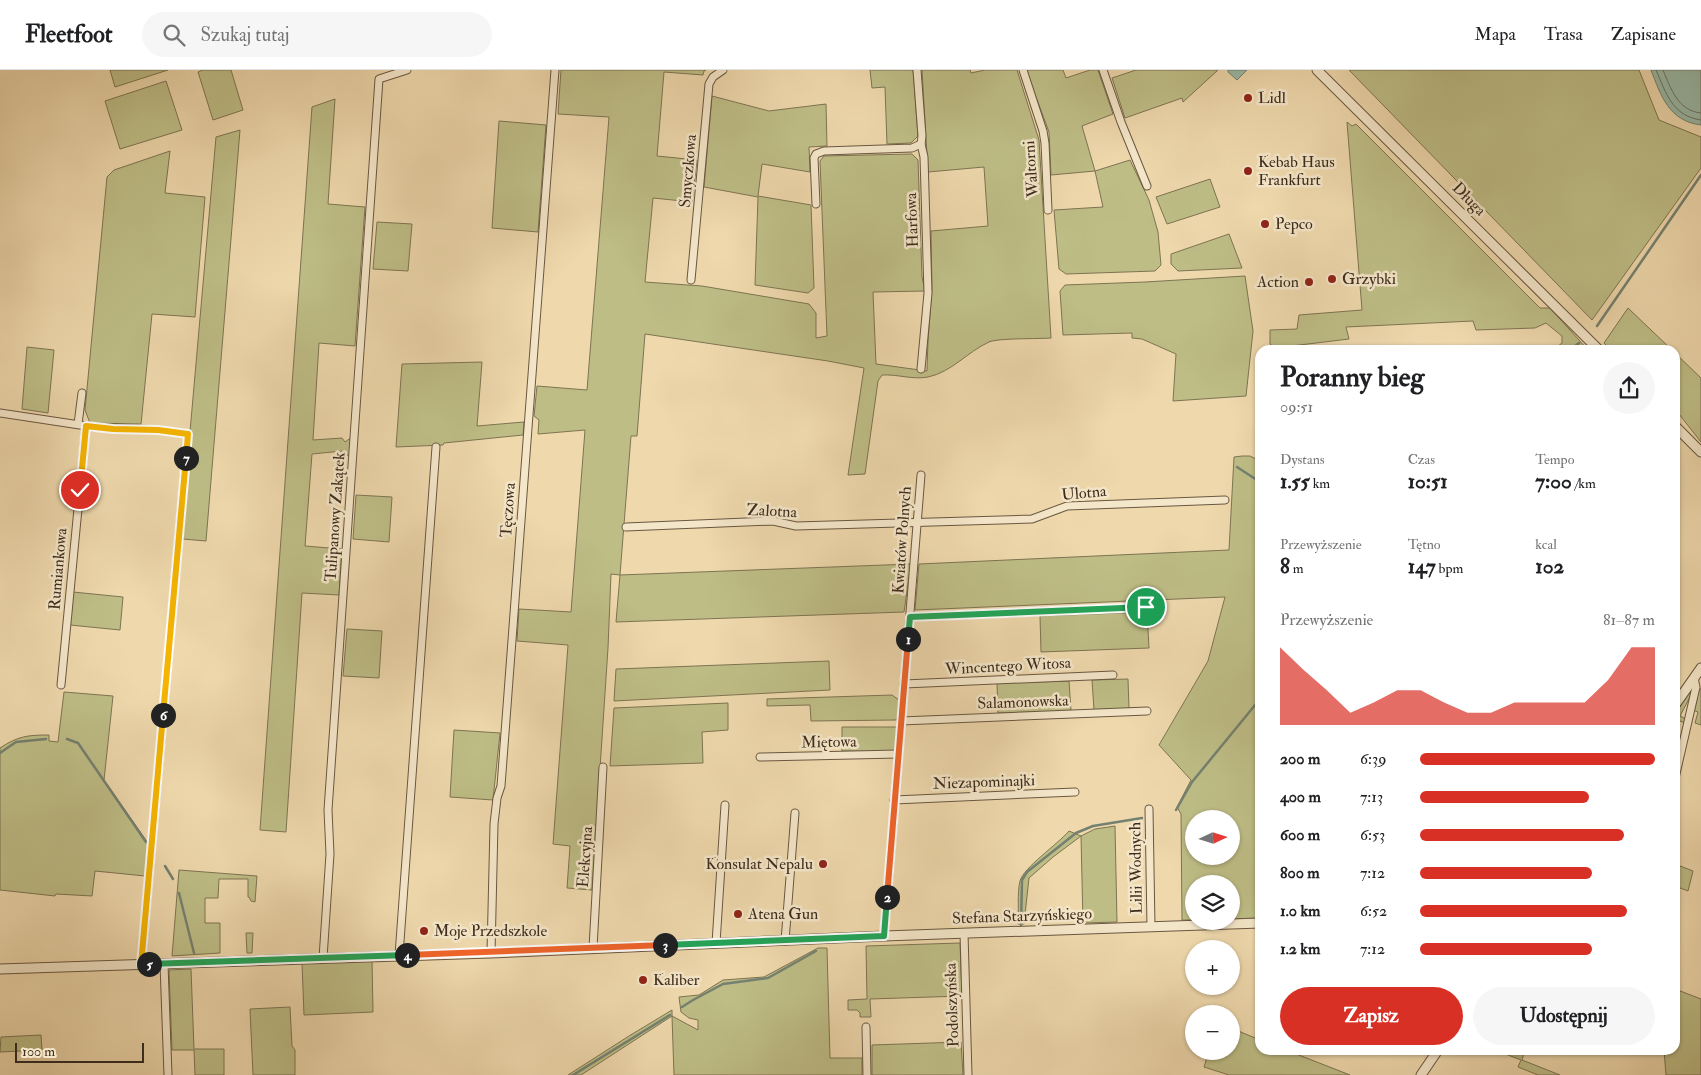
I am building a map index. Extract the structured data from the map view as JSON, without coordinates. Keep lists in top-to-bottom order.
{
  "streets": {
    "street": [
      "Waltorni",
      "Smyczkowa",
      "Długa",
      "Harfowa",
      "Ulotna",
      "Tęczowa",
      "Zalotna",
      "Tulipanowy Zakątek",
      "Kwiatów Polnych",
      "Rumiankowa",
      "Wincentego Witosa",
      "Salamonowska",
      "Miętowa",
      "Niezapominajki",
      "Elekcyjna",
      "Lilii Wodnych",
      "Stefana Starzyńskiego",
      "Podolszyńska"
    ]
  },
  "crossings": [
    ["Ulotna", "Zalotna"],
    ["Ulotna", "Kwiatów Polnych"],
    ["Tęczowa", "Stefana Starzyńskiego"],
    ["Zalotna", "Kwiatów Polnych"],
    ["Tulipanowy Zakątek", "Stefana Starzyńskiego"],
    ["Kwiatów Polnych", "Wincentego Witosa"],
    ["Kwiatów Polnych", "Salamonowska"],
    ["Kwiatów Polnych", "Miętowa"],
    ["Kwiatów Polnych", "Niezapominajki"],
    ["Kwiatów Polnych", "Stefana Starzyńskiego"],
    ["Elekcyjna", "Stefana Starzyńskiego"],
    ["Lilii Wodnych", "Stefana Starzyńskiego"],
    ["Stefana Starzyńskiego", "Podolszyńska"]
  ],
  "places": [
    "Lidl",
    "Kebab Haus Frankfurt",
    "Pepco",
    "Grzybki",
    "Action",
    "Konsulat Nepalu",
    "Atena Gun",
    "Moje Przedszkole",
    "Kaliber"
  ],
  "scale_bar": "100 m",
  "north": "right",
  "page": {
    "header": "Fleetfoot",
    "search": "Szukaj tutaj",
    "nav": ["Mapa", "Trasa", "Zapisane"],
    "heading": ["Poranny bieg", "09:51"],
    "stats": [
      ["Dystans", "1.55 km"],
      ["Czas", "10:51"],
      ["Tempo", "7:00 /km"],
      ["Przewyższenie", "8 m"],
      ["Tętno", "147 bpm"],
      ["kcal", "102"]
    ],
    "pins": [
      "7",
      "1",
      "6",
      "2",
      "3",
      "4",
      "5"
    ],
    "chart": ["Przewyższenie", "81–87 m"],
    "list": [
      {
        "name": "200 m",
        "note": "6:39"
      },
      {
        "name": "400 m",
        "note": "7:13"
      },
      {
        "name": "600 m",
        "note": "6:53"
      },
      {
        "name": "800 m",
        "note": "7:12"
      },
      {
        "name": "1.0 km",
        "note": "6:52"
      },
      {
        "name": "1.2 km",
        "note": "7:12"
      }
    ],
    "map_buttons": ["+", "−"],
    "buttons": ["Zapisz", "Udostępnij"],
    "scale": "100 m"
  }
}
